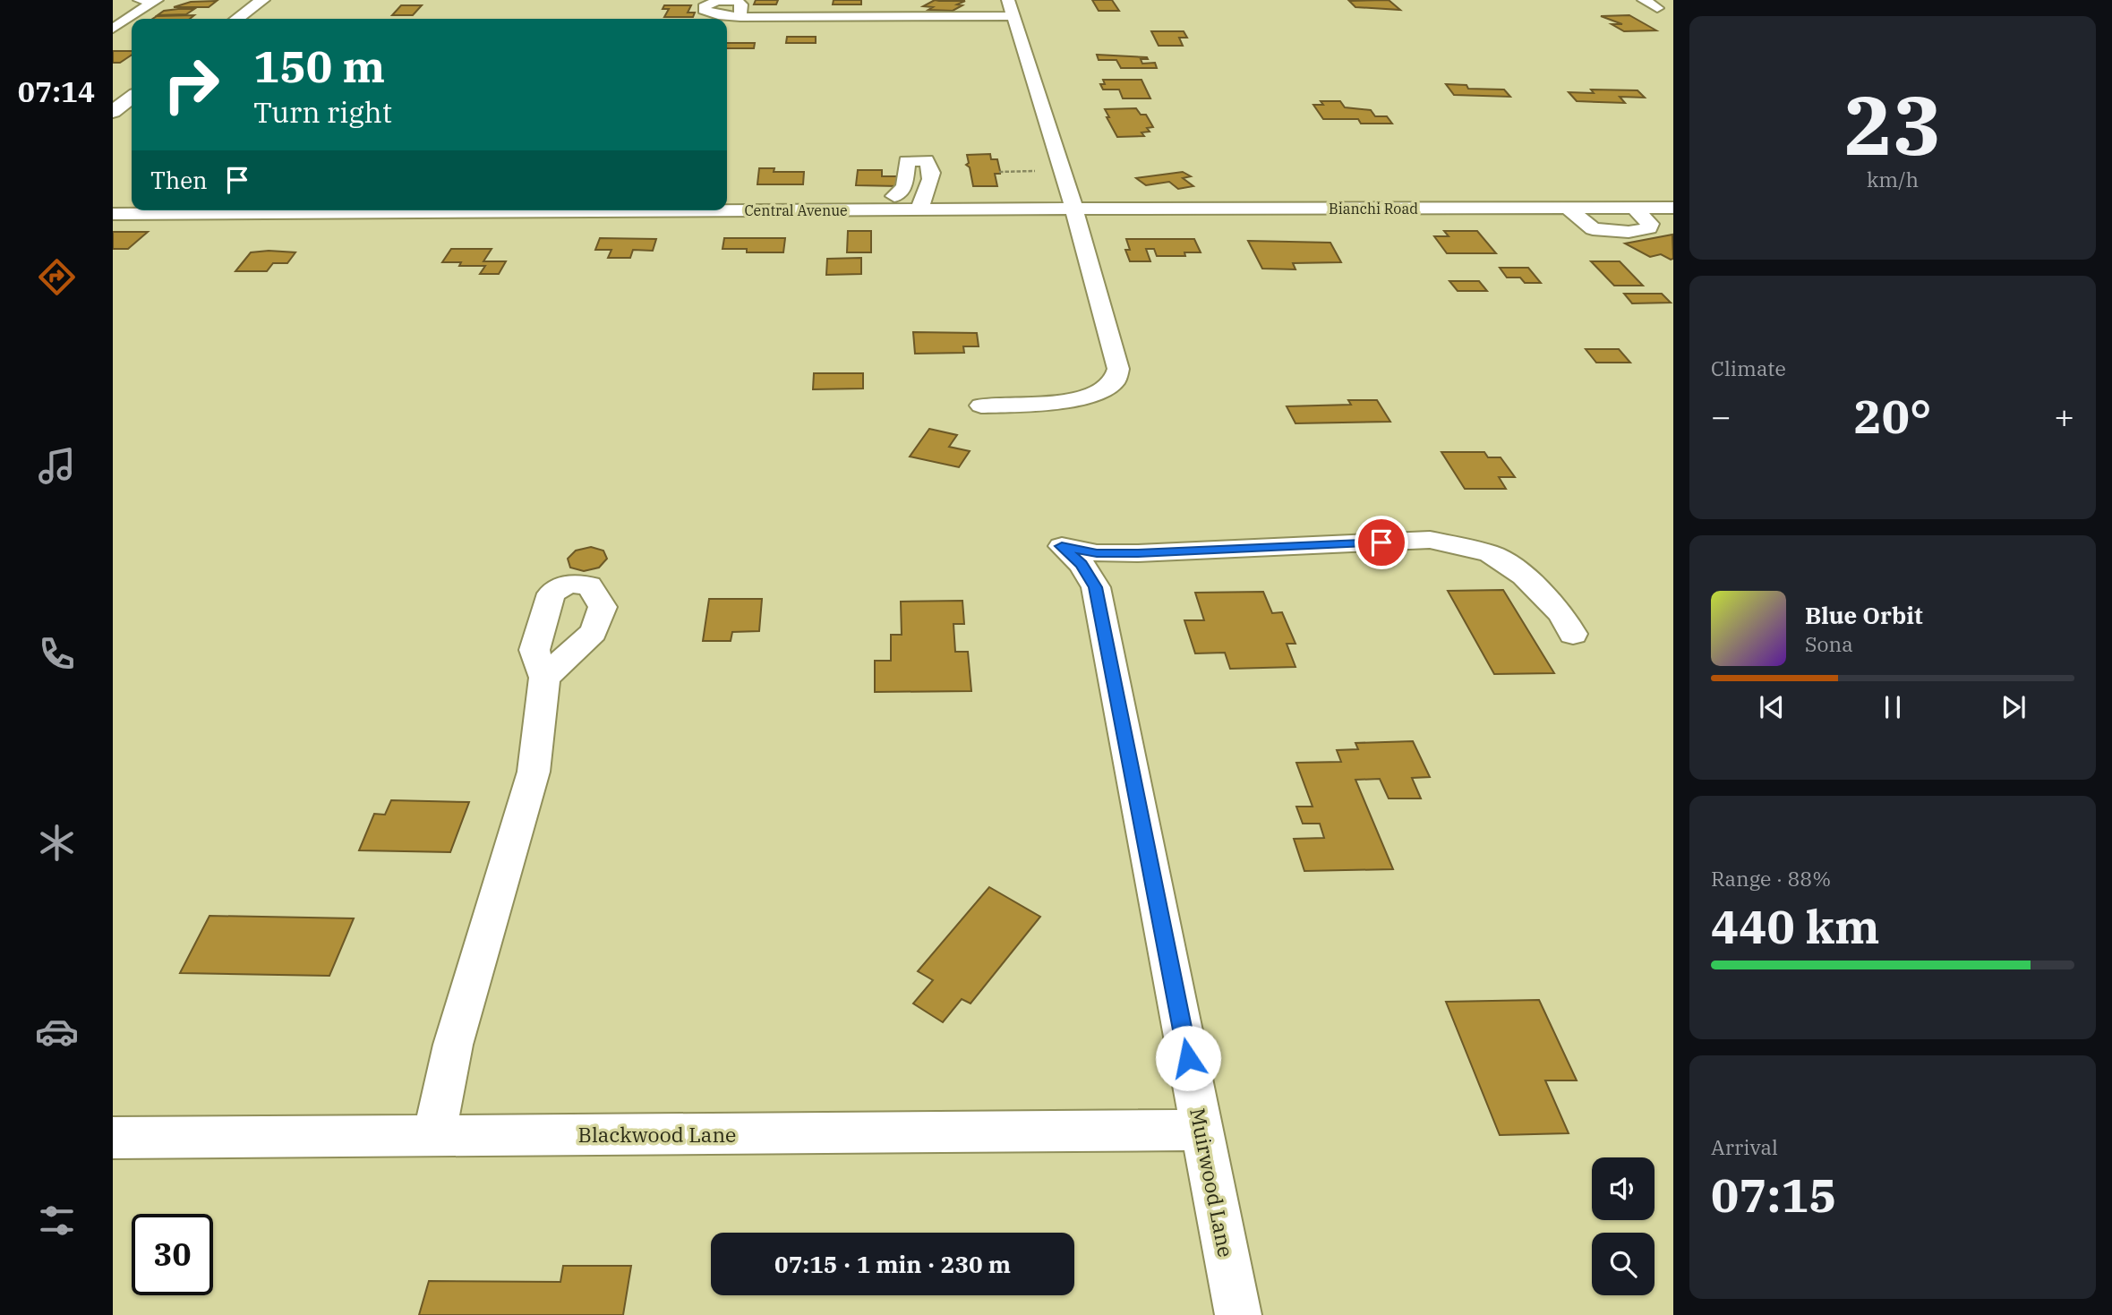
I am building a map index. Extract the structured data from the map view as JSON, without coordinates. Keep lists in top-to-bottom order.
{
  "streets": {
    "street": [
      "Bianchi Road",
      "Central Avenue",
      "Blackwood Lane",
      "Muirwood Lane"
    ]
  },
  "crossings": [
    ["Blackwood Lane", "Muirwood Lane"]
  ],
  "page": {
    "tabs": "07:14",
    "tile": [
      ["23", "km/h"],
      "Climate",
      ["Range · 88%", "440 km"],
      ["Arrival", "07:15"]
    ],
    "turn": ["150 m", "Turn right"],
    "then": "Then",
    "heat": ["−", "20°", "+"],
    "song": ["Blue Orbit", "Sona"],
    "limit": "30",
    "trip": "07:15 · 1 min · 230 m"
  }
}
